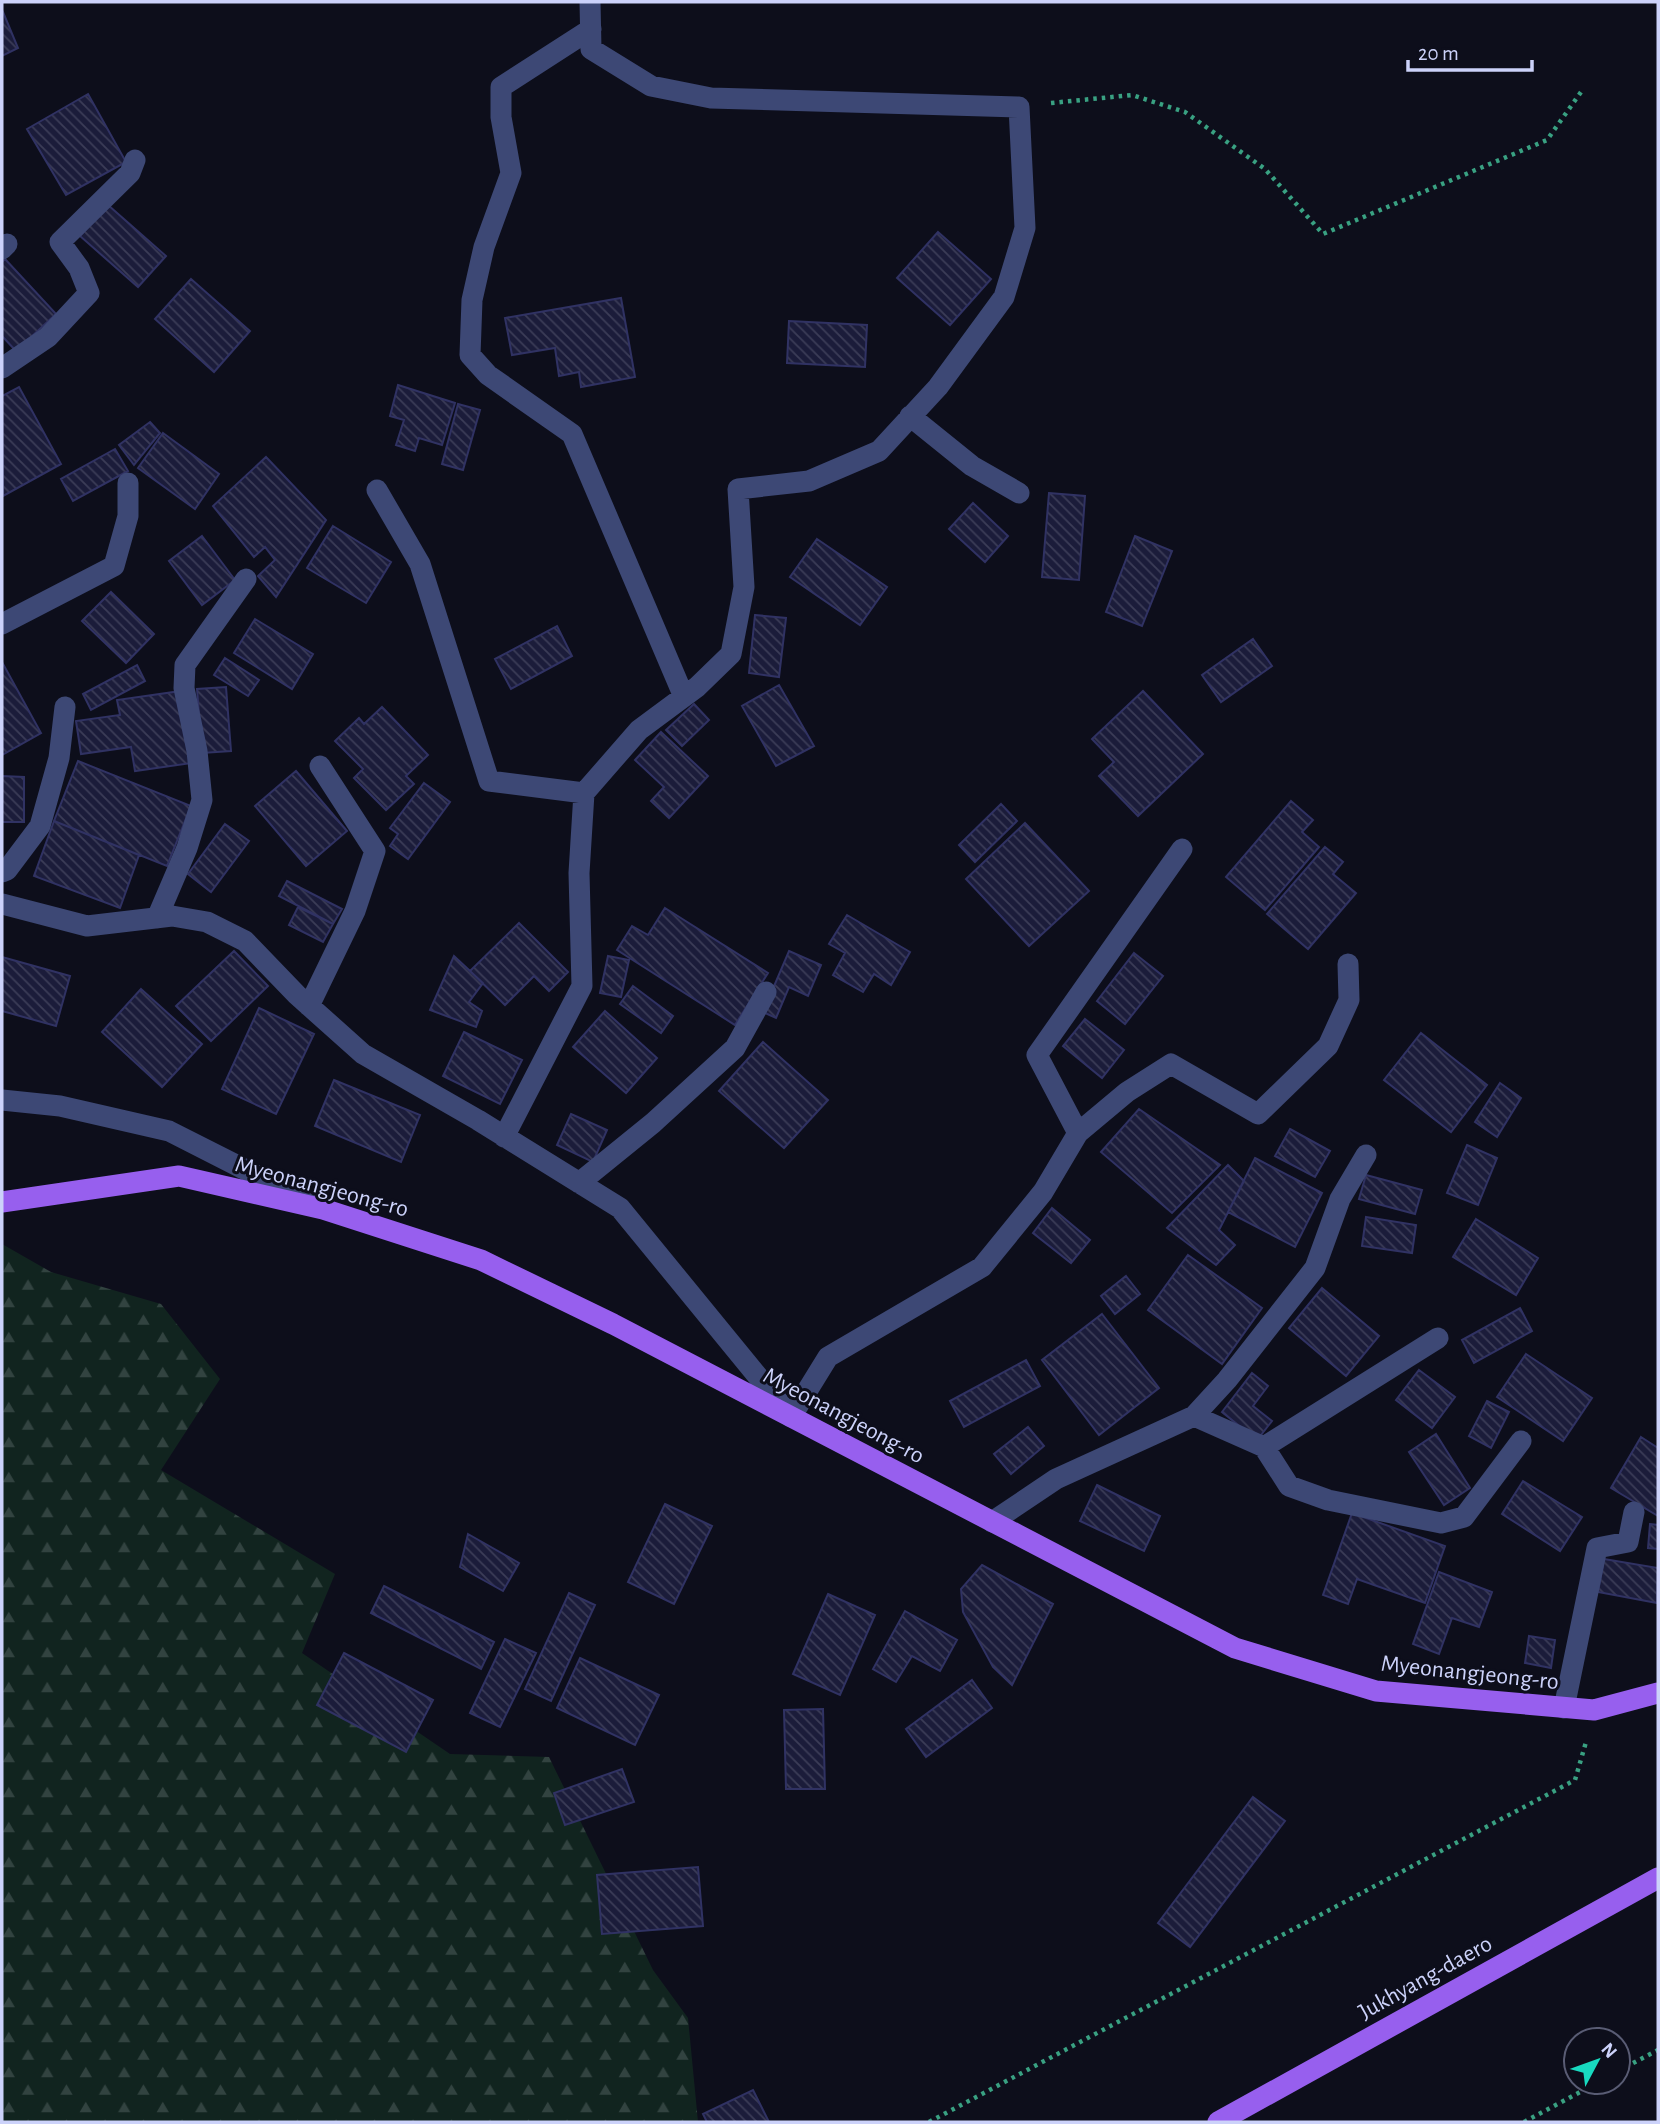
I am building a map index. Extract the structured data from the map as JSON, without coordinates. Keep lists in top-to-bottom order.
{
  "streets": {
    "main road": ["Myeonangjeong-ro", "Jukhyang-daero"]
  },
  "scale_bar": "20 m",
  "north": "top right"
}
